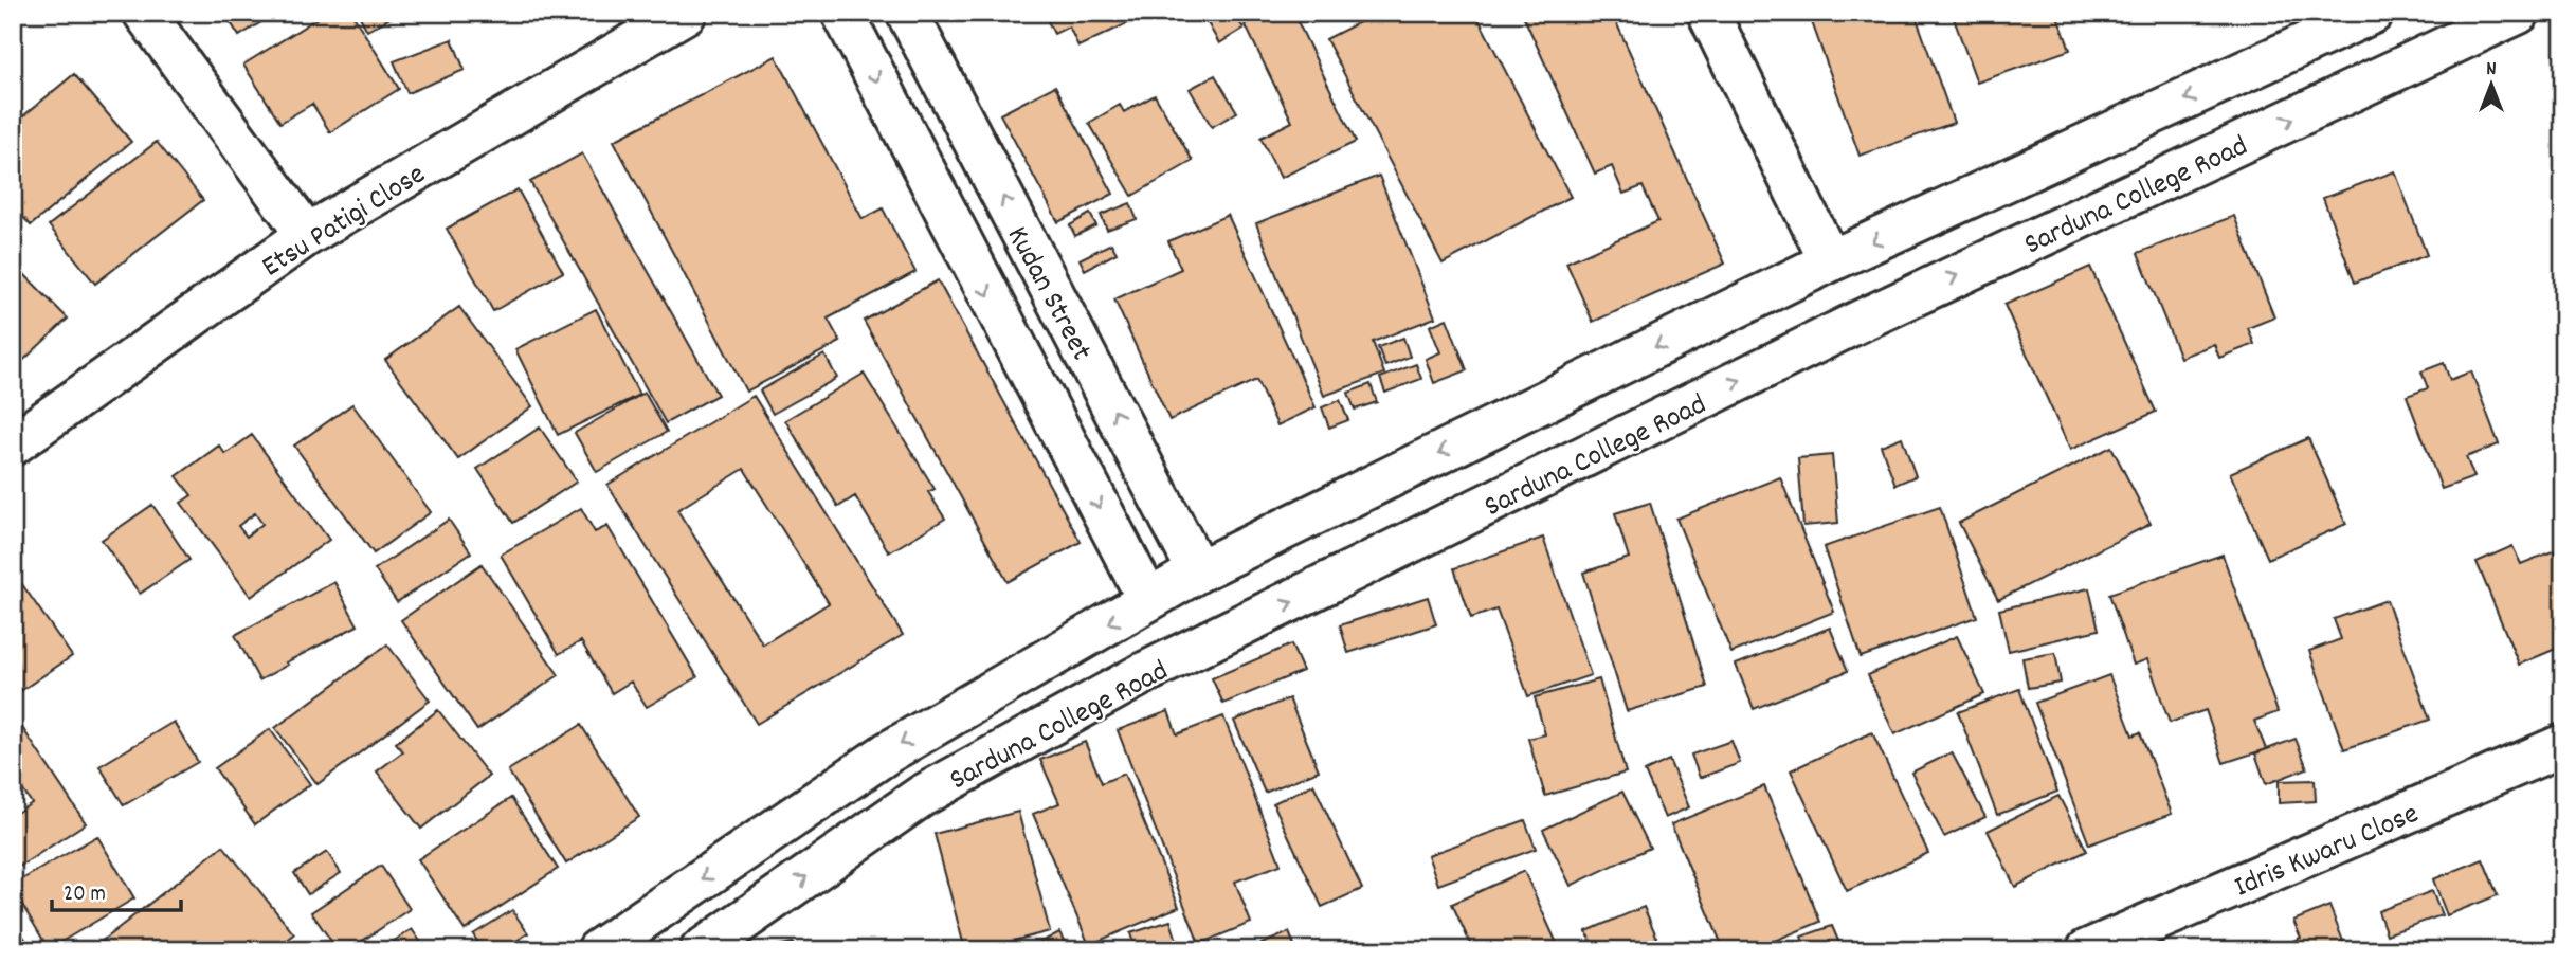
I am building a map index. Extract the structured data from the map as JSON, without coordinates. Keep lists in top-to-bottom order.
{
  "streets": {
    "street": [
      "Sarduna College Road",
      "Etsu Patigi Close",
      "Kudan Street",
      "Idris Kwaru Close"
    ]
  },
  "crossings": [
    ["Sarduna College Road", "Kudan Street"]
  ],
  "scale_bar": "20 m",
  "north": "top"
}
